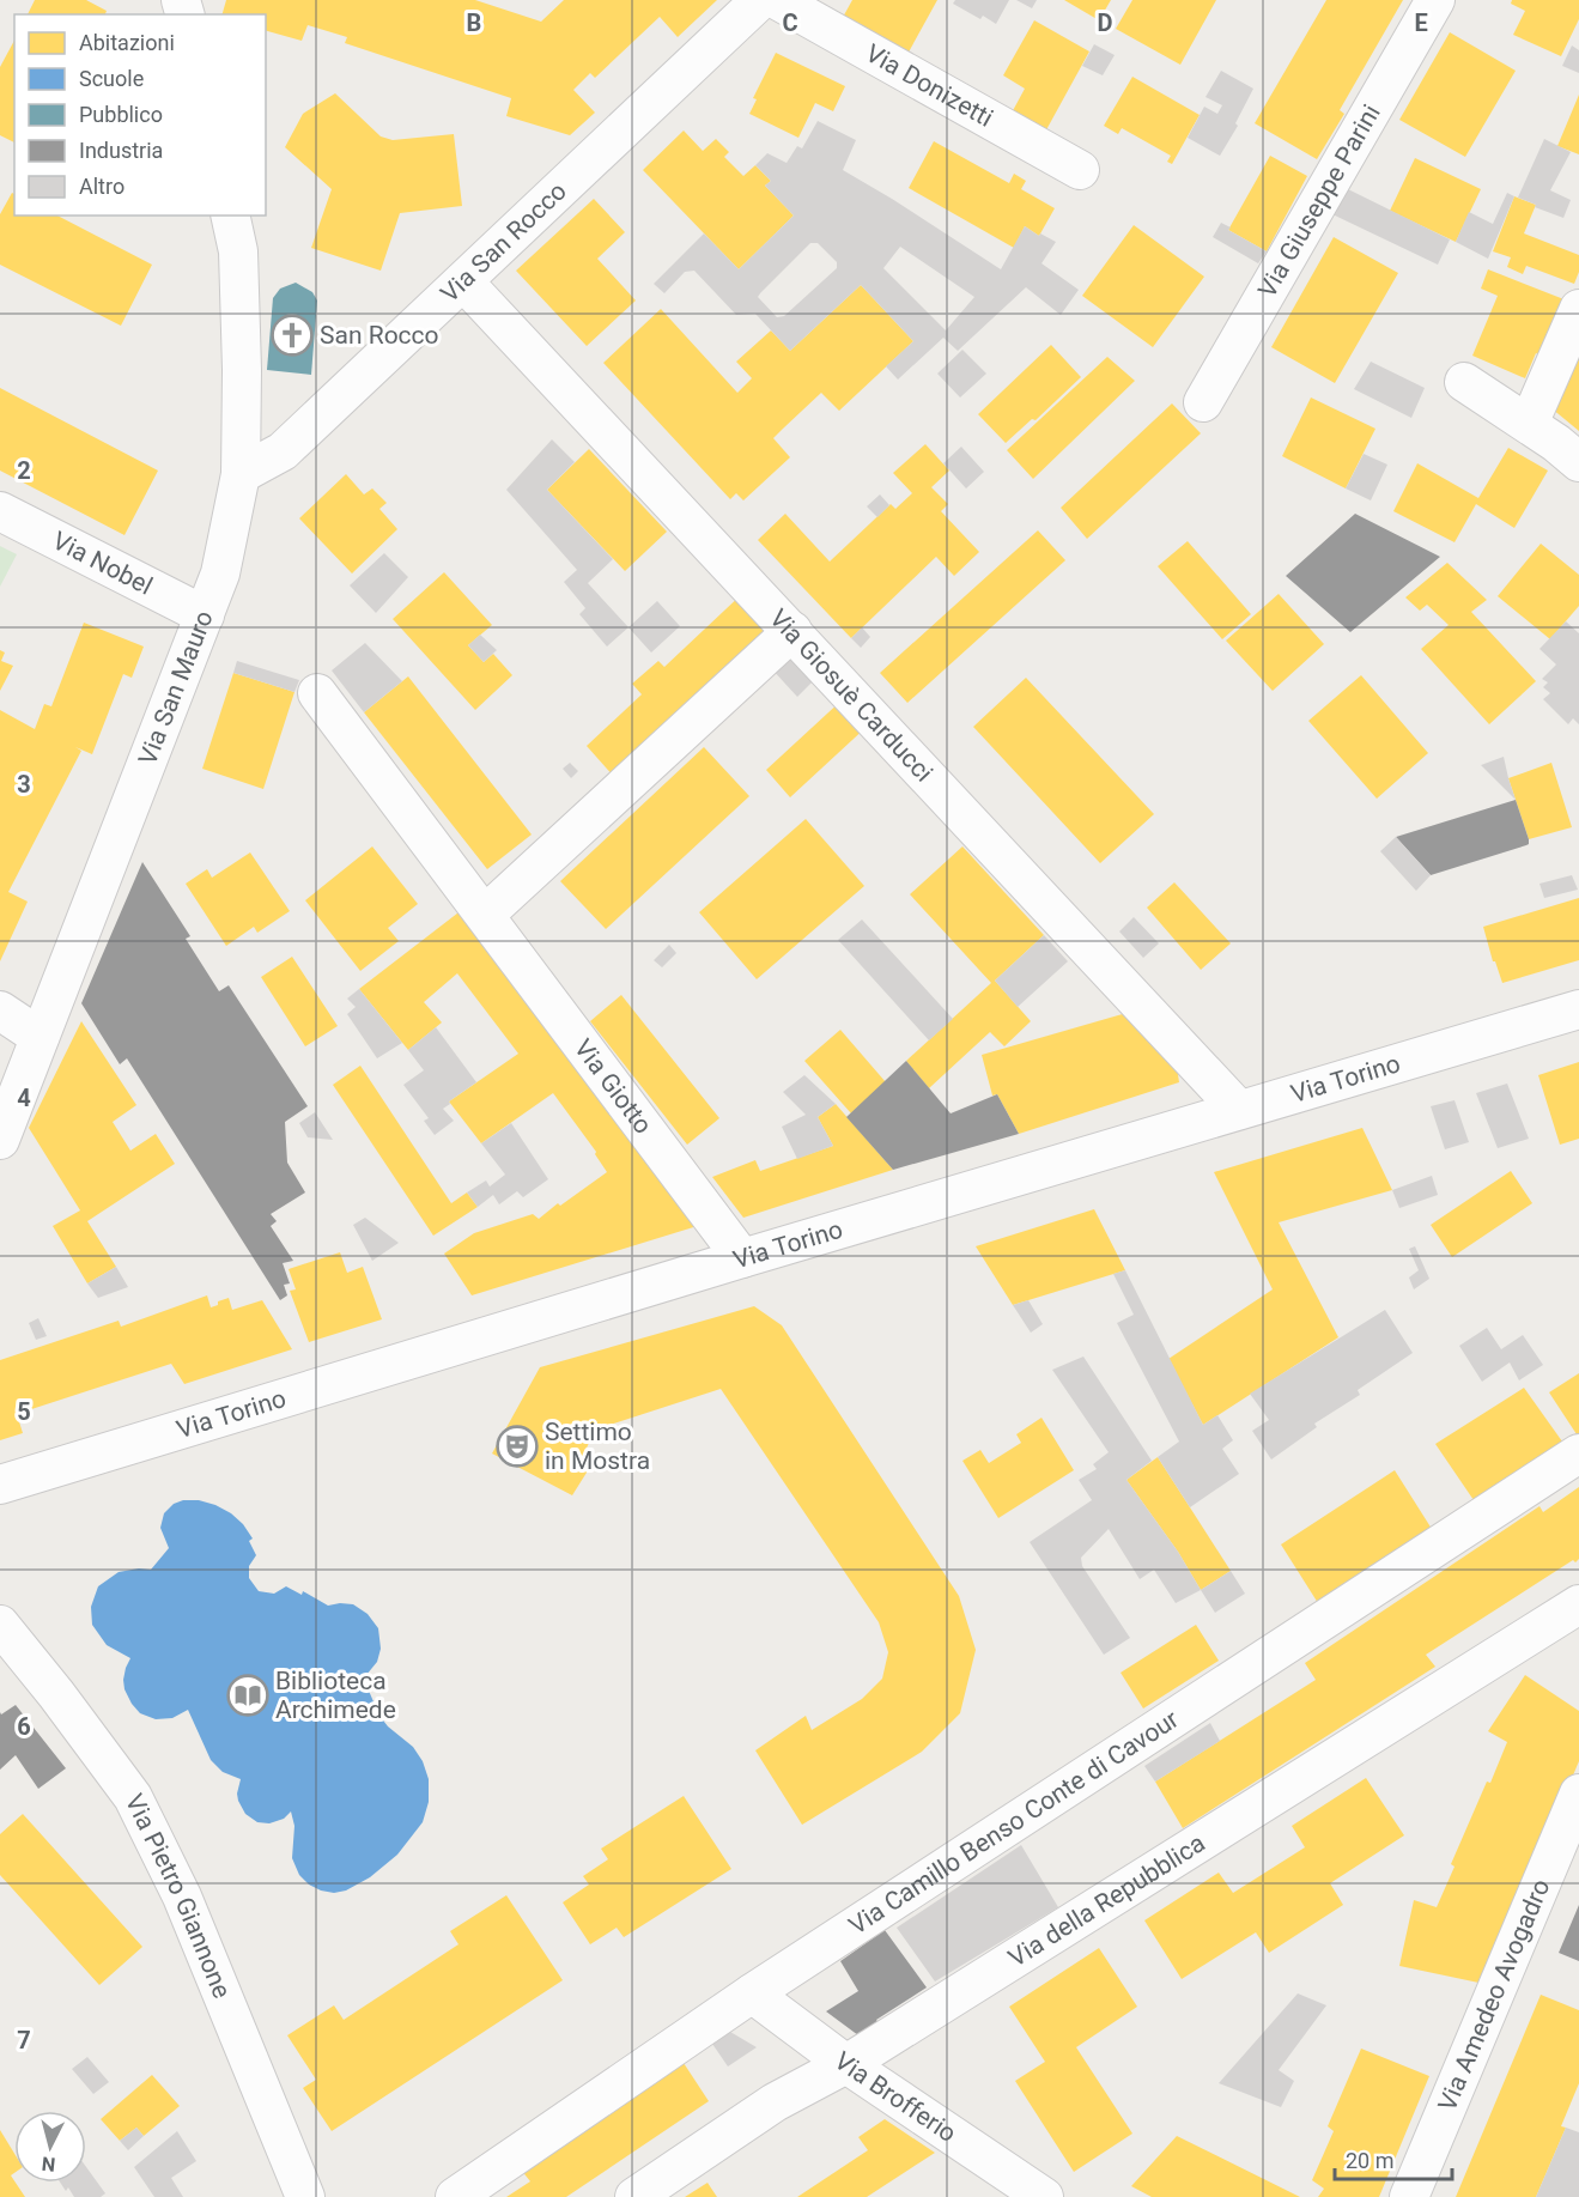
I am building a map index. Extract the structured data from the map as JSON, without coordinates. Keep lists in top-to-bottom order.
{
  "streets": {
    "street": [
      "Via Donizetti",
      "Via Giuseppe Parini",
      "Via San Rocco",
      "Via Nobel",
      "Via San Mauro",
      "Via Giosuè Carducci",
      "Via Torino",
      "Via Giotto",
      "Via Camillo Benso Conte di Cavour",
      "Via Pietro Giannone",
      "Via della Repubblica",
      "Via Amedeo Avogadro",
      "Via Brofferio"
    ]
  },
  "crossings": [
    ["Via San Rocco", "Via San Mauro"],
    ["Via San Rocco", "Via Giosuè Carducci"],
    ["Via Nobel", "Via San Mauro"],
    ["Via Giosuè Carducci", "Via Torino"],
    ["Via Torino", "Via Giotto"],
    ["Via Camillo Benso Conte di Cavour", "Via Brofferio"],
    ["Via della Repubblica", "Via Brofferio"]
  ],
  "places": {
    "church": ["San Rocco"],
    "theatre": ["Settimo in Mostra"],
    "library": ["Biblioteca Archimede"]
  },
  "legend": [
    "Abitazioni",
    "Scuole",
    "Pubblico",
    "Industria",
    "Altro"
  ],
  "scale_bar": "20 m",
  "north": "bottom",
  "grid": {
    "columns": [
      "B",
      "C",
      "D",
      "E"
    ],
    "rows": [
      "2",
      "3",
      "4",
      "5",
      "6",
      "7"
    ]
  }
}
